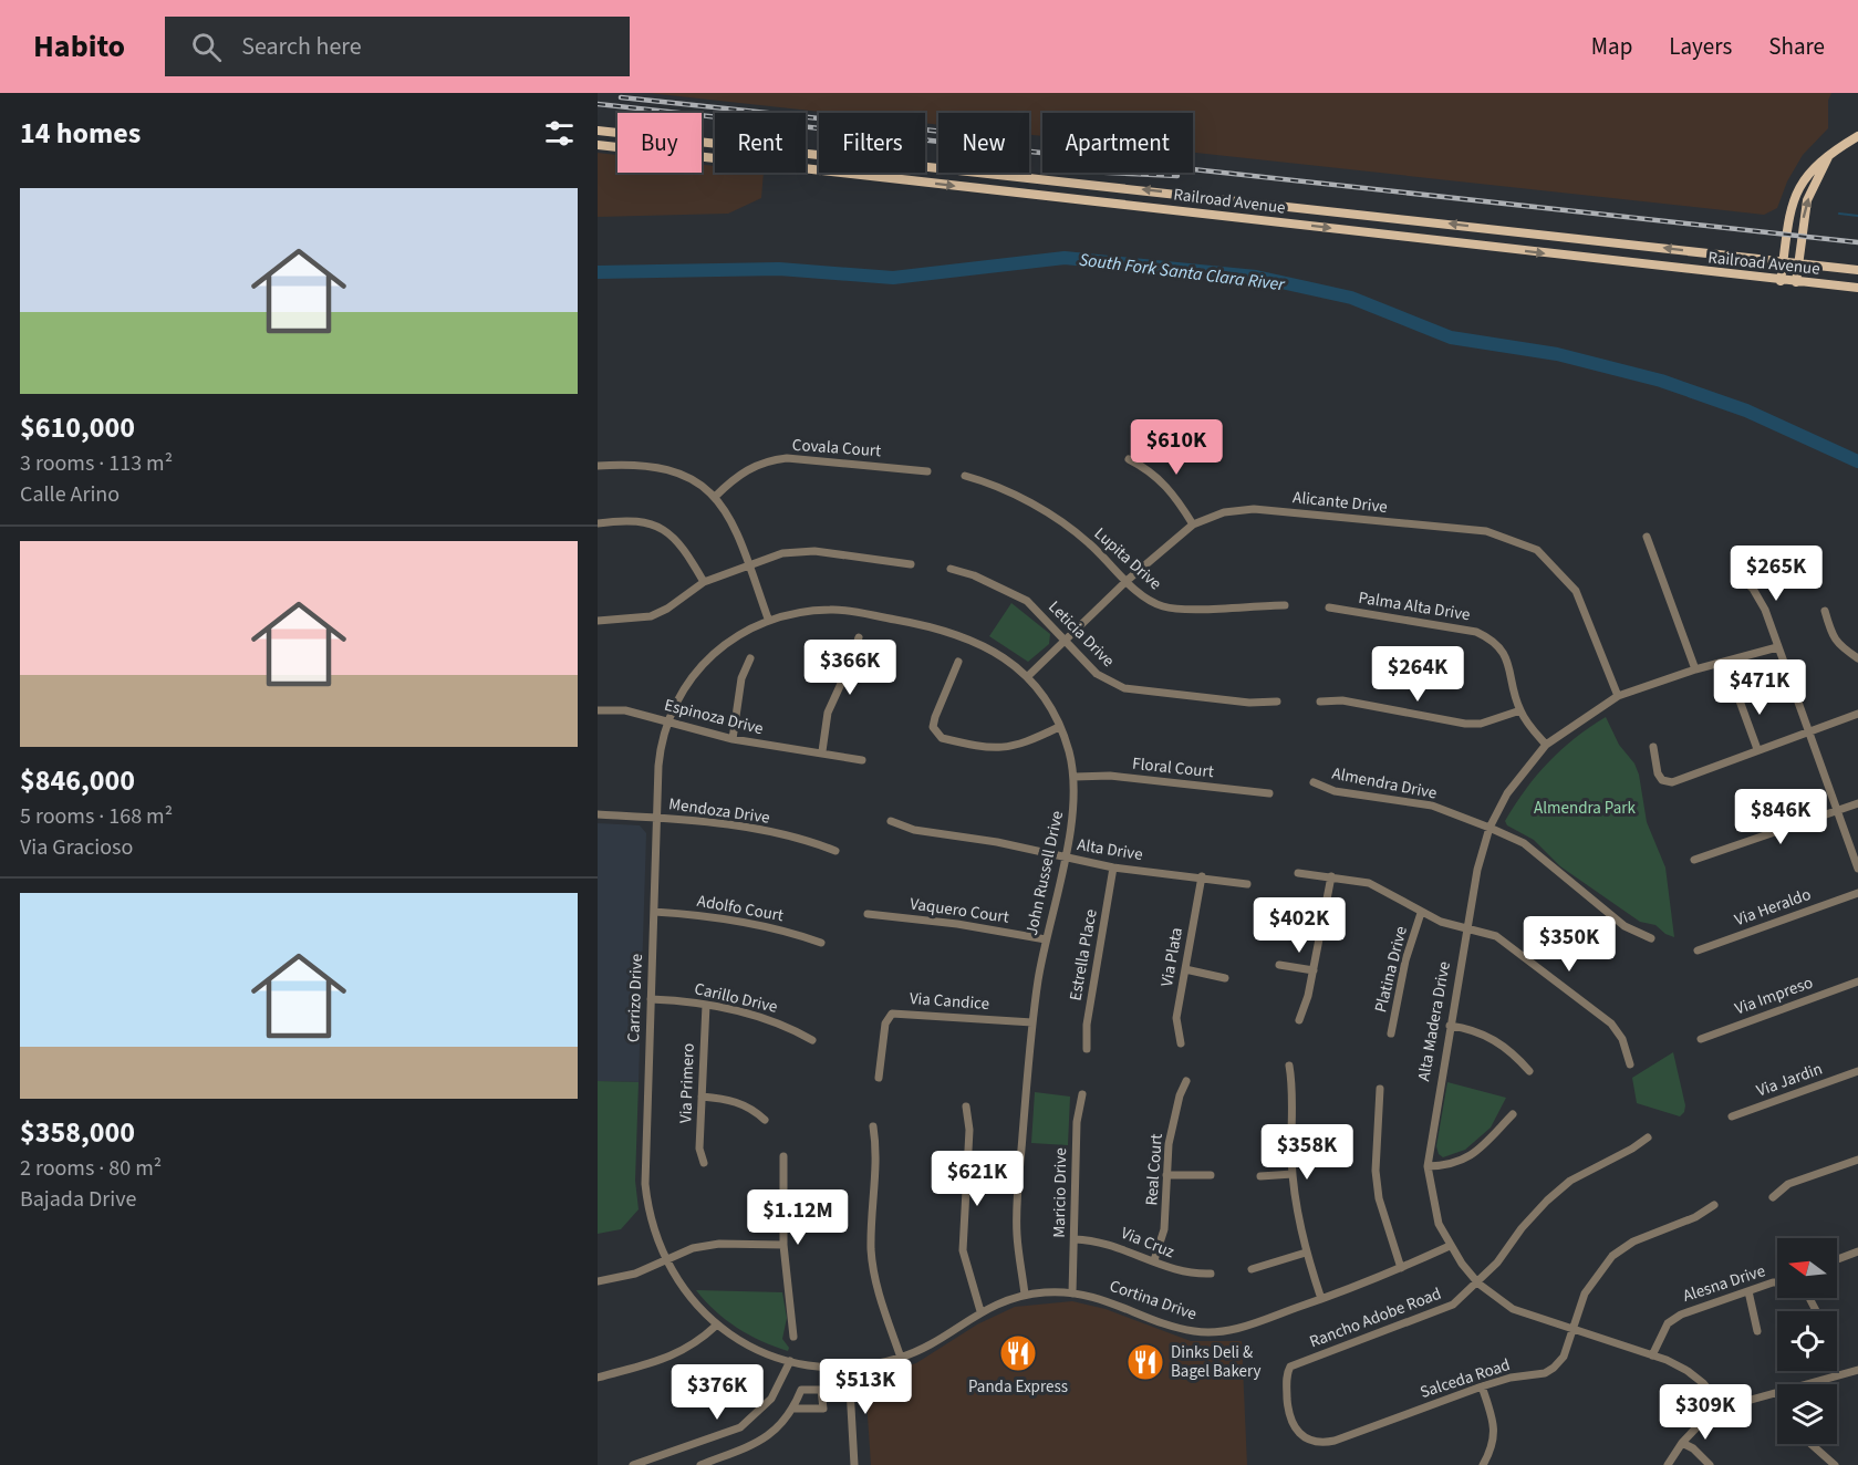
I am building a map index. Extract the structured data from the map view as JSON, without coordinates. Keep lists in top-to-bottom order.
{
  "streets": {
    "main road": ["Railroad Avenue"],
    "street": [
      "Covala Court",
      "Alicante Drive",
      "Lupita Drive",
      "Palma Alta Drive",
      "Leticia Drive",
      "Espinoza Drive",
      "Floral Court",
      "Almendra Drive",
      "Mendoza Drive",
      "Alta Drive",
      "John Russell Drive",
      "Via Heraldo",
      "Adolfo Court",
      "Vaquero Court",
      "Estrella Place",
      "Via Plata",
      "Platina Drive",
      "Via Impreso",
      "Carrizo Drive",
      "Carillo Drive",
      "Via Candice",
      "Alta Madera Drive",
      "Via Jardin",
      "Via Primero",
      "Real Court",
      "Maricio Drive",
      "Via Cruz",
      "Alesna Drive",
      "Cortina Drive",
      "Rancho Adobe Road",
      "Salceda Road"
    ]
  },
  "crossings": [
    ["Alicante Drive", "Lupita Drive"],
    ["Alicante Drive", "Leticia Drive"],
    ["Alicante Drive", "John Russell Drive"],
    ["Alicante Drive", "Alta Madera Drive"],
    ["Palma Alta Drive", "Alta Madera Drive"],
    ["Espinoza Drive", "Carrizo Drive"],
    ["Floral Court", "John Russell Drive"],
    ["Almendra Drive", "Alta Madera Drive"],
    ["Mendoza Drive", "Carrizo Drive"],
    ["Alta Drive", "John Russell Drive"],
    ["Alta Drive", "Estrella Place"],
    ["Alta Drive", "Via Plata"],
    ["John Russell Drive", "Vaquero Court"],
    ["John Russell Drive", "Carrizo Drive"],
    ["John Russell Drive", "Via Candice"],
    ["John Russell Drive", "Cortina Drive"],
    ["Adolfo Court", "Carrizo Drive"],
    ["Carrizo Drive", "Carillo Drive"],
    ["Carrizo Drive", "Cortina Drive"],
    ["Carillo Drive", "Via Primero"],
    ["Alta Madera Drive", "Alesna Drive"],
    ["Alta Madera Drive", "Cortina Drive"],
    ["Alta Madera Drive", "Rancho Adobe Road"],
    ["Alta Madera Drive", "Salceda Road"],
    ["Real Court", "Via Cruz"],
    ["Maricio Drive", "Via Cruz"],
    ["Maricio Drive", "Cortina Drive"],
    ["Rancho Adobe Road", "Salceda Road"]
  ],
  "water": ["South Fork Santa Clara River"],
  "parks": ["Almendra Park"],
  "places": {
    "restaurant": ["Panda Express", "Dinks Deli & Bagel Bakery"]
  },
  "north": "left",
  "page": {
    "header": "Habito",
    "search": "Search here",
    "nav": ["Map", "Layers", "Share"],
    "heading": "14 homes",
    "chip": [
      "Buy",
      "Rent",
      "Filters",
      "New",
      "Apartment"
    ],
    "list": [
      {
        "name": "$610,000",
        "note": "3 rooms · 113 m² · Calle Arino"
      },
      {
        "name": "$846,000",
        "note": "5 rooms · 168 m² · Via Gracioso"
      },
      {
        "name": "$358,000",
        "note": "2 rooms · 80 m² · Bajada Drive"
      }
    ],
    "price": [
      "$610K",
      "$265K",
      "$366K",
      "$264K",
      "$471K",
      "$846K",
      "$402K",
      "$350K",
      "$358K",
      "$621K",
      "$1.12M",
      "$513K",
      "$376K",
      "$309K"
    ]
  }
}
